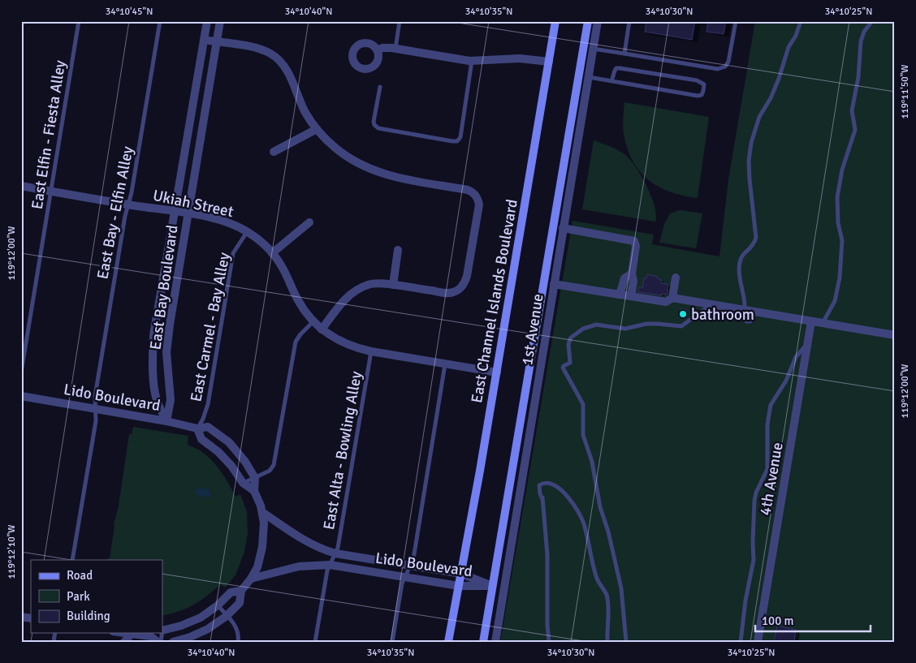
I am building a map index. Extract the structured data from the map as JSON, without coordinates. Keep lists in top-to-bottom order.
{
  "streets": {
    "main road": ["East Channel Islands Boulevard"],
    "street": [
      "Ukiah Street",
      "East Bay Boulevard",
      "1st Avenue",
      "Lido Boulevard",
      "4th Avenue"
    ],
    "lane": [
      "East Elfin - Fiesta Alley",
      "East Bay - Elfin Alley",
      "East Carmel - Bay Alley",
      "East Alta - Bowling Alley"
    ]
  },
  "crossings": [
    ["East Elfin - Fiesta Alley", "Ukiah Street"],
    ["Ukiah Street", "East Bay - Elfin Alley"],
    ["Ukiah Street", "East Bay Boulevard"],
    ["Ukiah Street", "East Channel Islands Boulevard"],
    ["Ukiah Street", "East Carmel - Bay Alley"],
    ["Ukiah Street", "East Alta - Bowling Alley"],
    ["East Bay - Elfin Alley", "Lido Boulevard"],
    ["East Bay Boulevard", "Lido Boulevard"],
    ["East Channel Islands Boulevard", "Lido Boulevard"],
    ["East Carmel - Bay Alley", "Lido Boulevard"],
    ["Lido Boulevard", "East Alta - Bowling Alley"]
  ],
  "places": ["bathroom"],
  "legend": ["Road", "Park", "Building"],
  "scale_bar": "100 m",
  "coordinates": [
    "34°10'45\"N",
    "34°10'40\"N",
    "34°10'35\"N",
    "34°10'30\"N",
    "34°10'25\"N",
    "119°11'50\"W",
    "119°12'00\"W",
    "119°12'10\"W"
  ]
}
